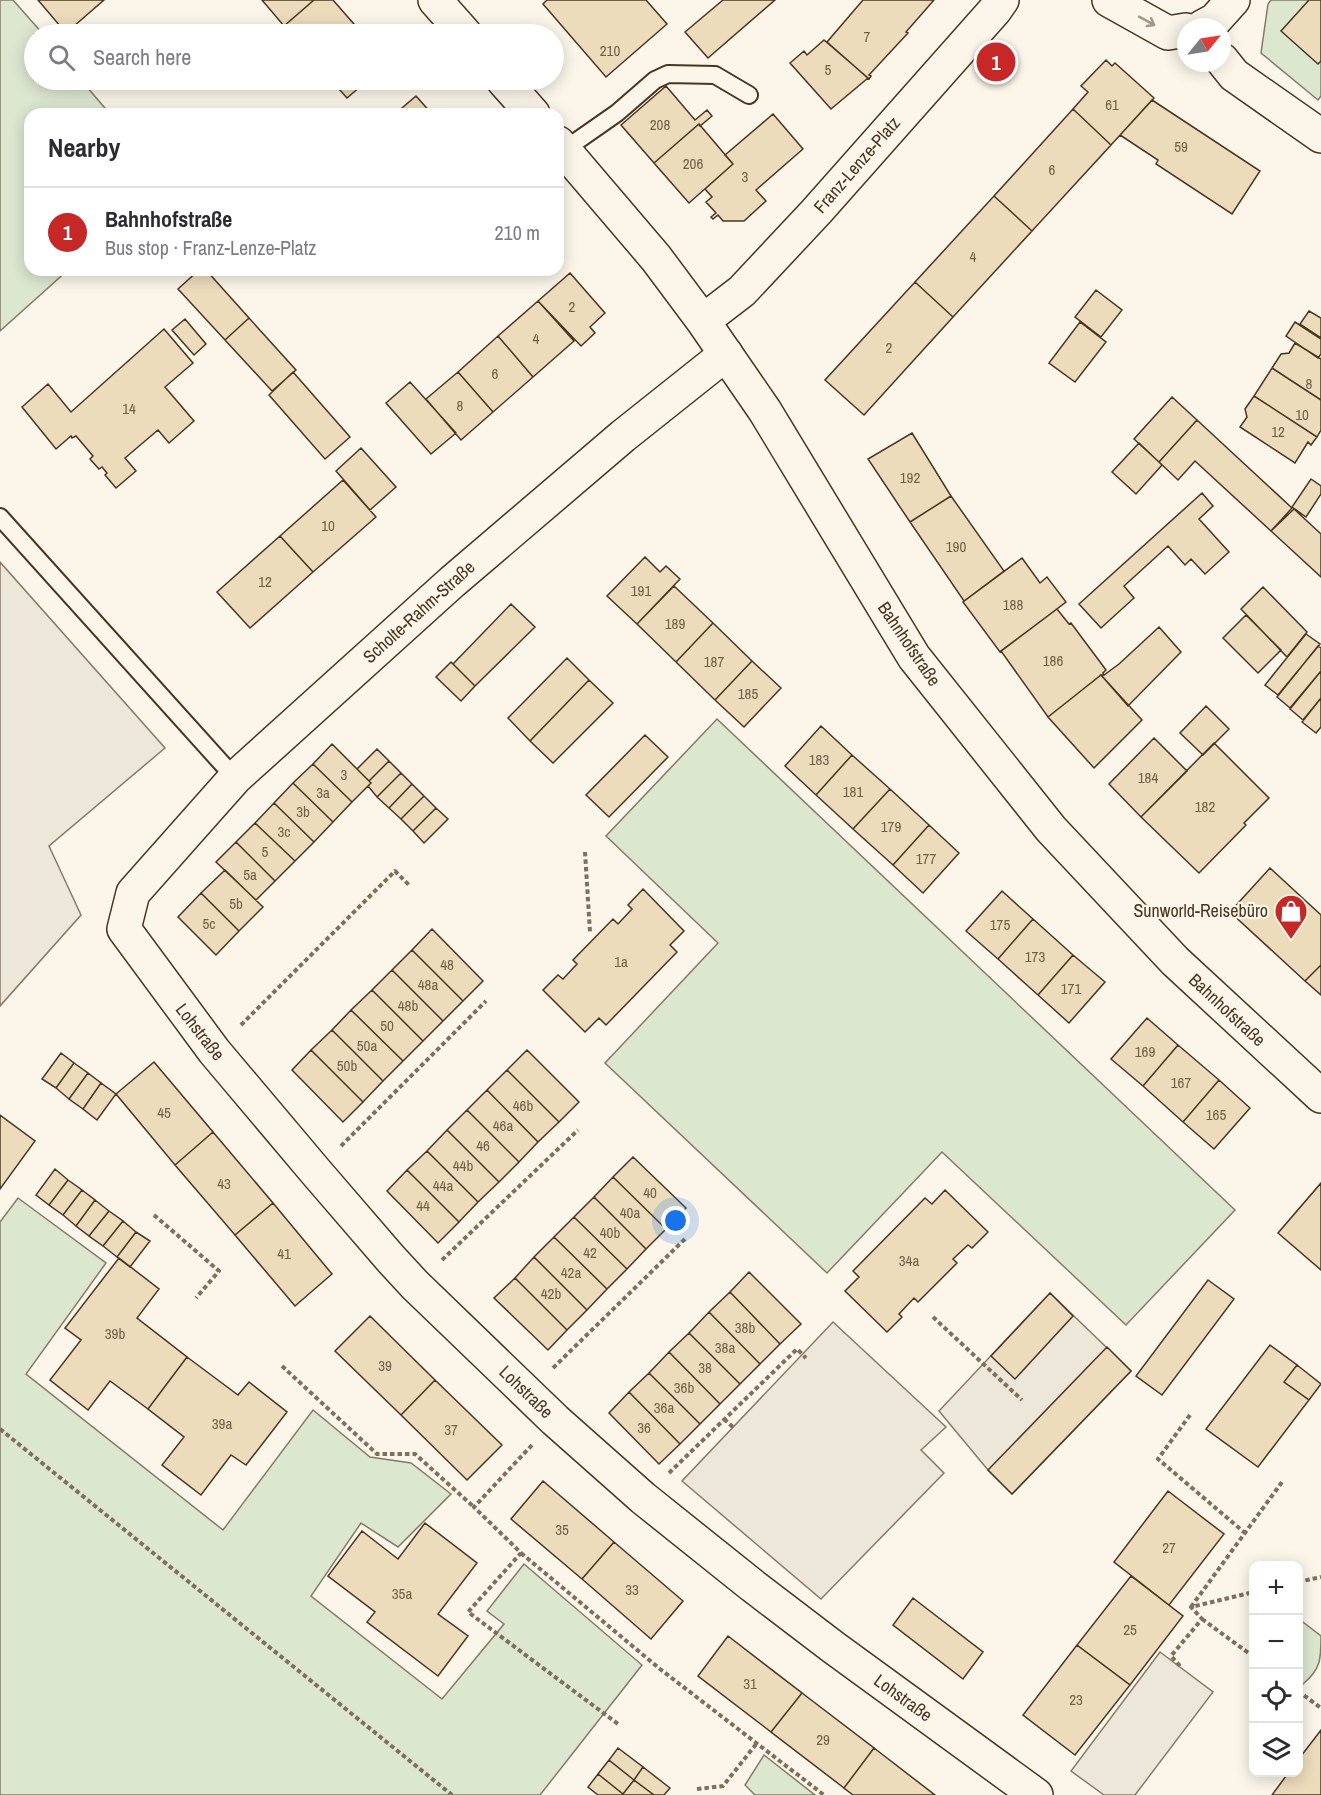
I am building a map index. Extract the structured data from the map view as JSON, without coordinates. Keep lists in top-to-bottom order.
{
  "streets": {
    "street": [
      "Franz-Lenze-Platz",
      "Scholte-Rahm-Straße",
      "Bahnhofstraße",
      "Lohstraße"
    ]
  },
  "crossings": [
    ["Franz-Lenze-Platz", "Bahnhofstraße"],
    ["Scholte-Rahm-Straße", "Bahnhofstraße"],
    ["Scholte-Rahm-Straße", "Lohstraße"]
  ],
  "places": {
    "shop": ["Sunworld-Reisebüro"]
  },
  "house_numbers": [
    "7",
    "210",
    "5",
    "61",
    "208",
    "59",
    "206",
    "6",
    "3",
    "4",
    "2",
    "4",
    "2",
    "6",
    "8",
    "8",
    "14",
    "10",
    "12",
    "192",
    "10",
    "190",
    "12",
    "191",
    "188",
    "189",
    "186",
    "187",
    "185",
    "183",
    "3",
    "184",
    "181",
    "3a",
    "182",
    "3b",
    "179",
    "3c",
    "5",
    "177",
    "5a",
    "5b",
    "5c",
    "175",
    "173",
    "1a",
    "48",
    "48a",
    "171",
    "48b",
    "50",
    "50a",
    "169",
    "50b",
    "167",
    "46b",
    "45",
    "165",
    "46a",
    "46",
    "44b",
    "43",
    "44a",
    "40",
    "44",
    "40a",
    "40b",
    "42",
    "41",
    "34a",
    "42a",
    "42b",
    "38b",
    "39b",
    "38a",
    "39",
    "38",
    "36b",
    "36a",
    "39a",
    "36",
    "37",
    "35",
    "27",
    "33",
    "35a",
    "25",
    "31",
    "23",
    "29"
  ],
  "north": "top right",
  "page": {
    "search": "Search here",
    "pins": "1",
    "heading": "Nearby",
    "list": [
      {
        "mark": "1",
        "name": "Bahnhofstraße",
        "note": "Bus stop · Franz-Lenze-Platz",
        "value": "210 m"
      }
    ],
    "map_buttons": ["+", "−"]
  }
}
